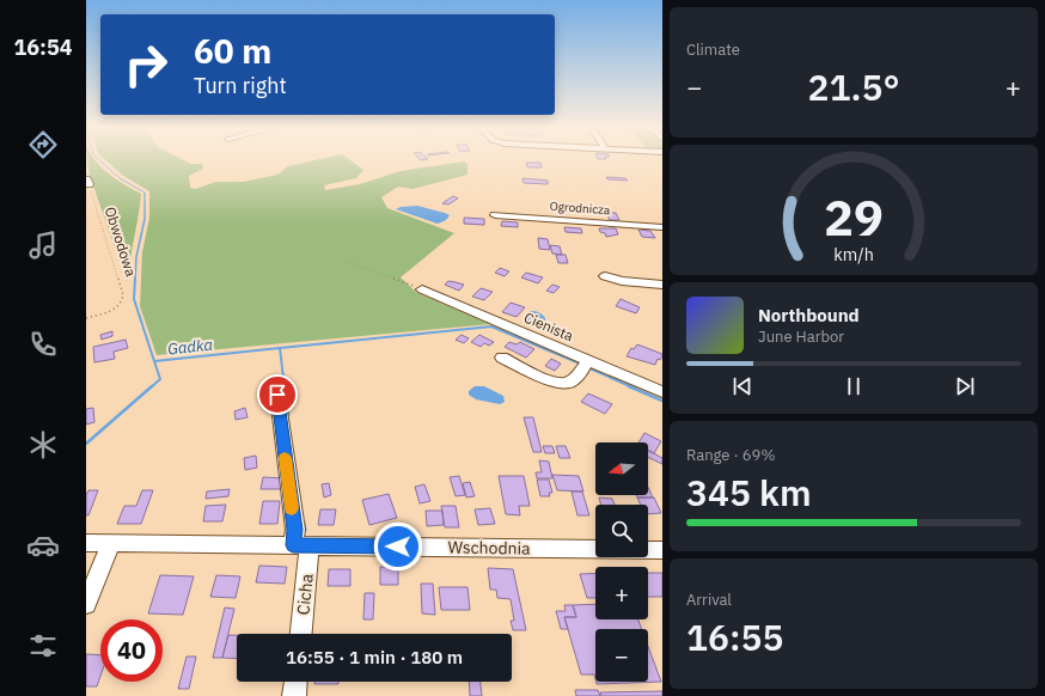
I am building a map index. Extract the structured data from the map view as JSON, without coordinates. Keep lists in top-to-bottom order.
{
  "streets": {
    "street": [
      "Ogrodnicza",
      "Cienista",
      "Wschodnia",
      "Cicha"
    ],
    "path": ["Obwodowa"]
  },
  "crossings": [
    ["Wschodnia", "Cicha"]
  ],
  "water": ["Gadka"],
  "north": "left",
  "page": {
    "tabs": "16:54",
    "tile": [
      "Climate",
      ["Range · 69%", "345 km"],
      ["Arrival", "16:55"]
    ],
    "turn": ["60 m", "Turn right"],
    "heat": ["−", "21.5°", "+"],
    "song": ["Northbound", "June Harbor"],
    "map_buttons": ["+", "−"],
    "limit": "40",
    "trip": "16:55 · 1 min · 180 m",
    "gauge": ["29", "km/h"]
  }
}
